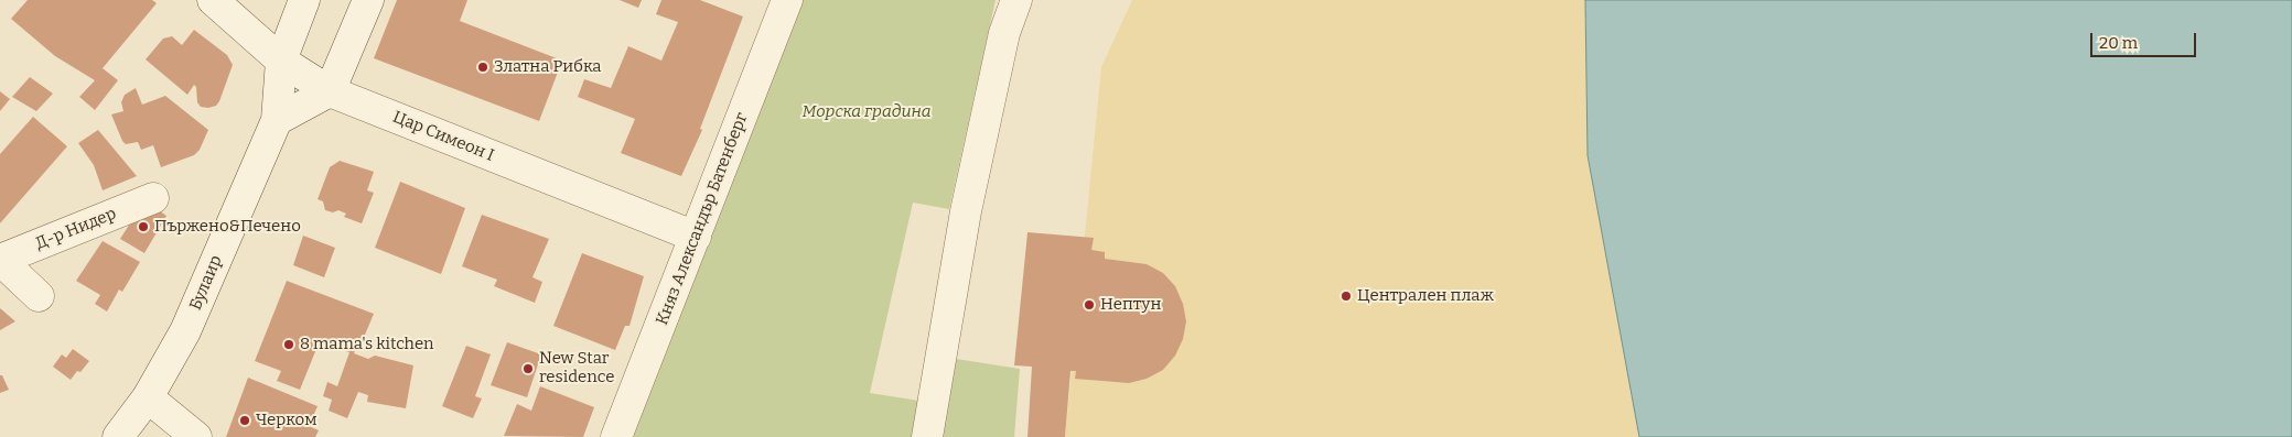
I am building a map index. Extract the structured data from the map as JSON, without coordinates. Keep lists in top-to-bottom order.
{
  "streets": {
    "street": [
      "Цар Симеон I",
      "Княз Александър Батенберг",
      "Д-р Нидер",
      "Булаир"
    ]
  },
  "crossings": [
    ["Цар Симеон I", "Княз Александър Батенберг"],
    ["Цар Симеон I", "Булаир"]
  ],
  "parks": ["Морска градина"],
  "places": [
    "Златна Рибка",
    "Пържено&Печено",
    "Централен плаж",
    "Нептун",
    "8 mama's kitchen",
    "New Star residence",
    "Черком"
  ],
  "scale_bar": "20 m"
}
